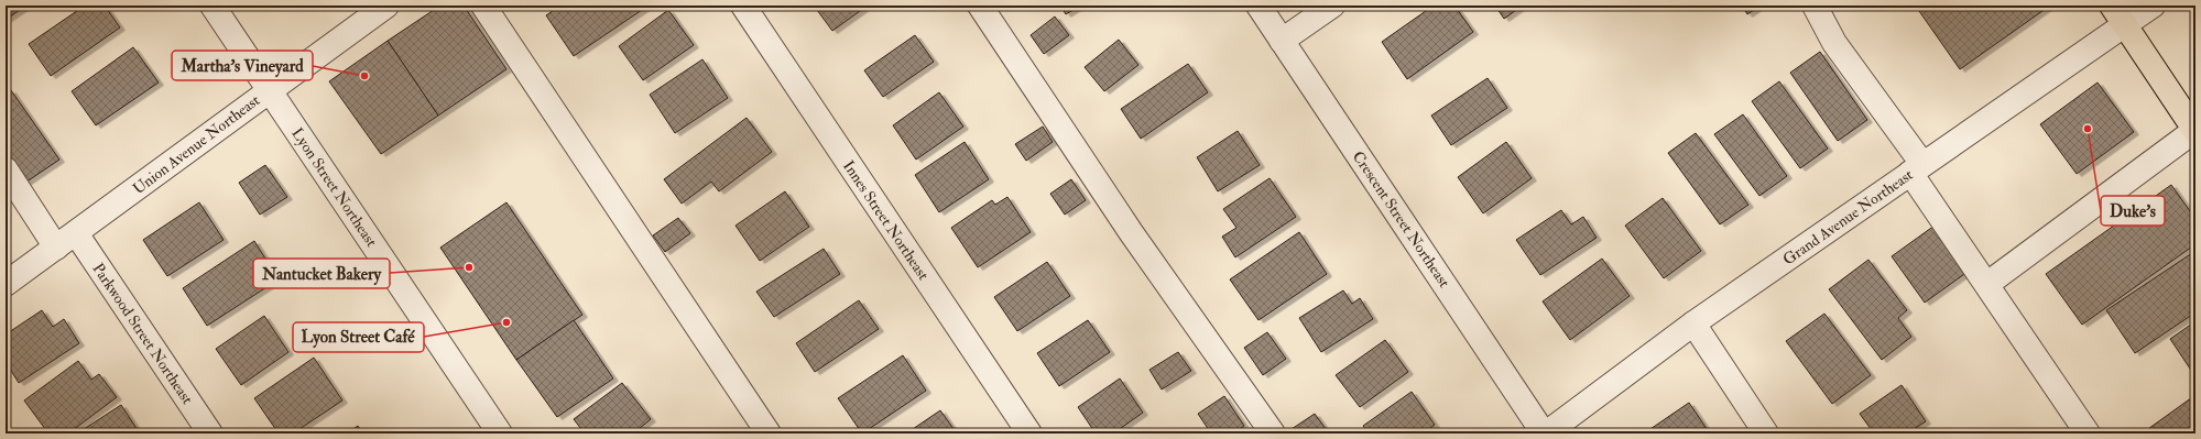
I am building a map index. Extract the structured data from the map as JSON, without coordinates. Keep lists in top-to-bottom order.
{
  "streets": {
    "street": [
      "Union Avenue Northeast",
      "Lyon Street Northeast",
      "Grand Avenue Northeast",
      "Crescent Street Northeast",
      "Innes Street Northeast",
      "Parkwood Street Northeast"
    ]
  },
  "crossings": [
    ["Union Avenue Northeast", "Lyon Street Northeast"],
    ["Union Avenue Northeast", "Parkwood Street Northeast"],
    ["Grand Avenue Northeast", "Crescent Street Northeast"]
  ],
  "places": [
    "Martha's Vineyard",
    "Duke's",
    "Nantucket Bakery",
    "Lyon Street Café"
  ]
}
